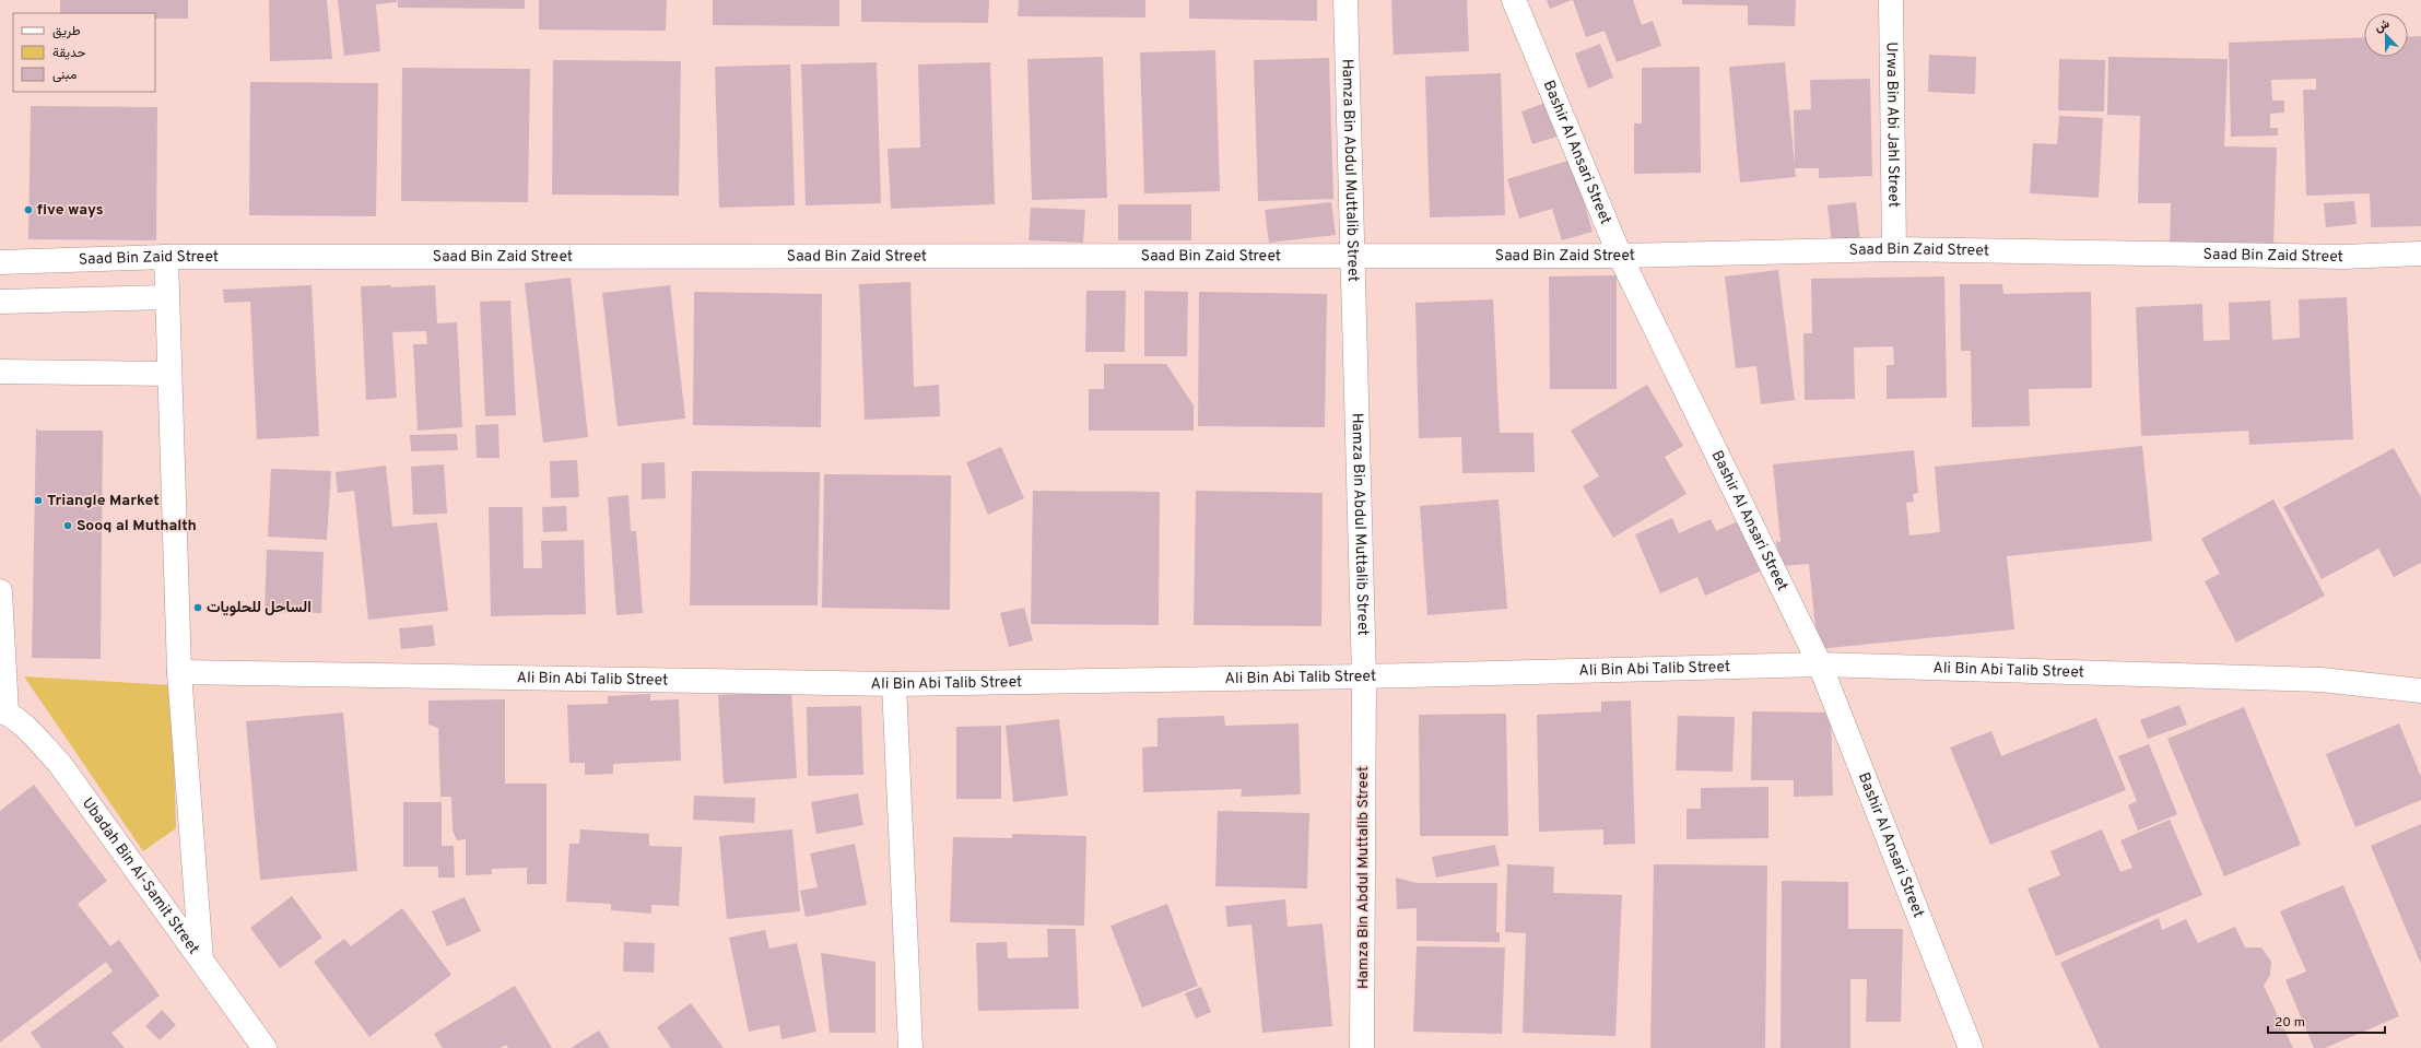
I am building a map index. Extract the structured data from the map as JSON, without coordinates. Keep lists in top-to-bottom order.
{
  "streets": {
    "street": [
      "Urwa Bin Abi Jahl Street",
      "Bashir Al Ansari Street",
      "Hamza Bin Abdul Muttalib Street",
      "Saad Bin Zaid Street",
      "Ali Bin Abi Talib Street",
      "Ubadah Bin Al-Samit Street"
    ]
  },
  "crossings": [
    ["Urwa Bin Abi Jahl Street", "Saad Bin Zaid Street"],
    ["Bashir Al Ansari Street", "Saad Bin Zaid Street"],
    ["Bashir Al Ansari Street", "Ali Bin Abi Talib Street"],
    ["Hamza Bin Abdul Muttalib Street", "Saad Bin Zaid Street"],
    ["Hamza Bin Abdul Muttalib Street", "Ali Bin Abi Talib Street"]
  ],
  "places": [
    "five ways",
    "Triangle Market",
    "Sooq al Muthalth",
    "الساحل للحلويات"
  ],
  "legend": ["طريق", "حديقة", "مبنى"],
  "scale_bar": "20 m",
  "north": "top"
}
